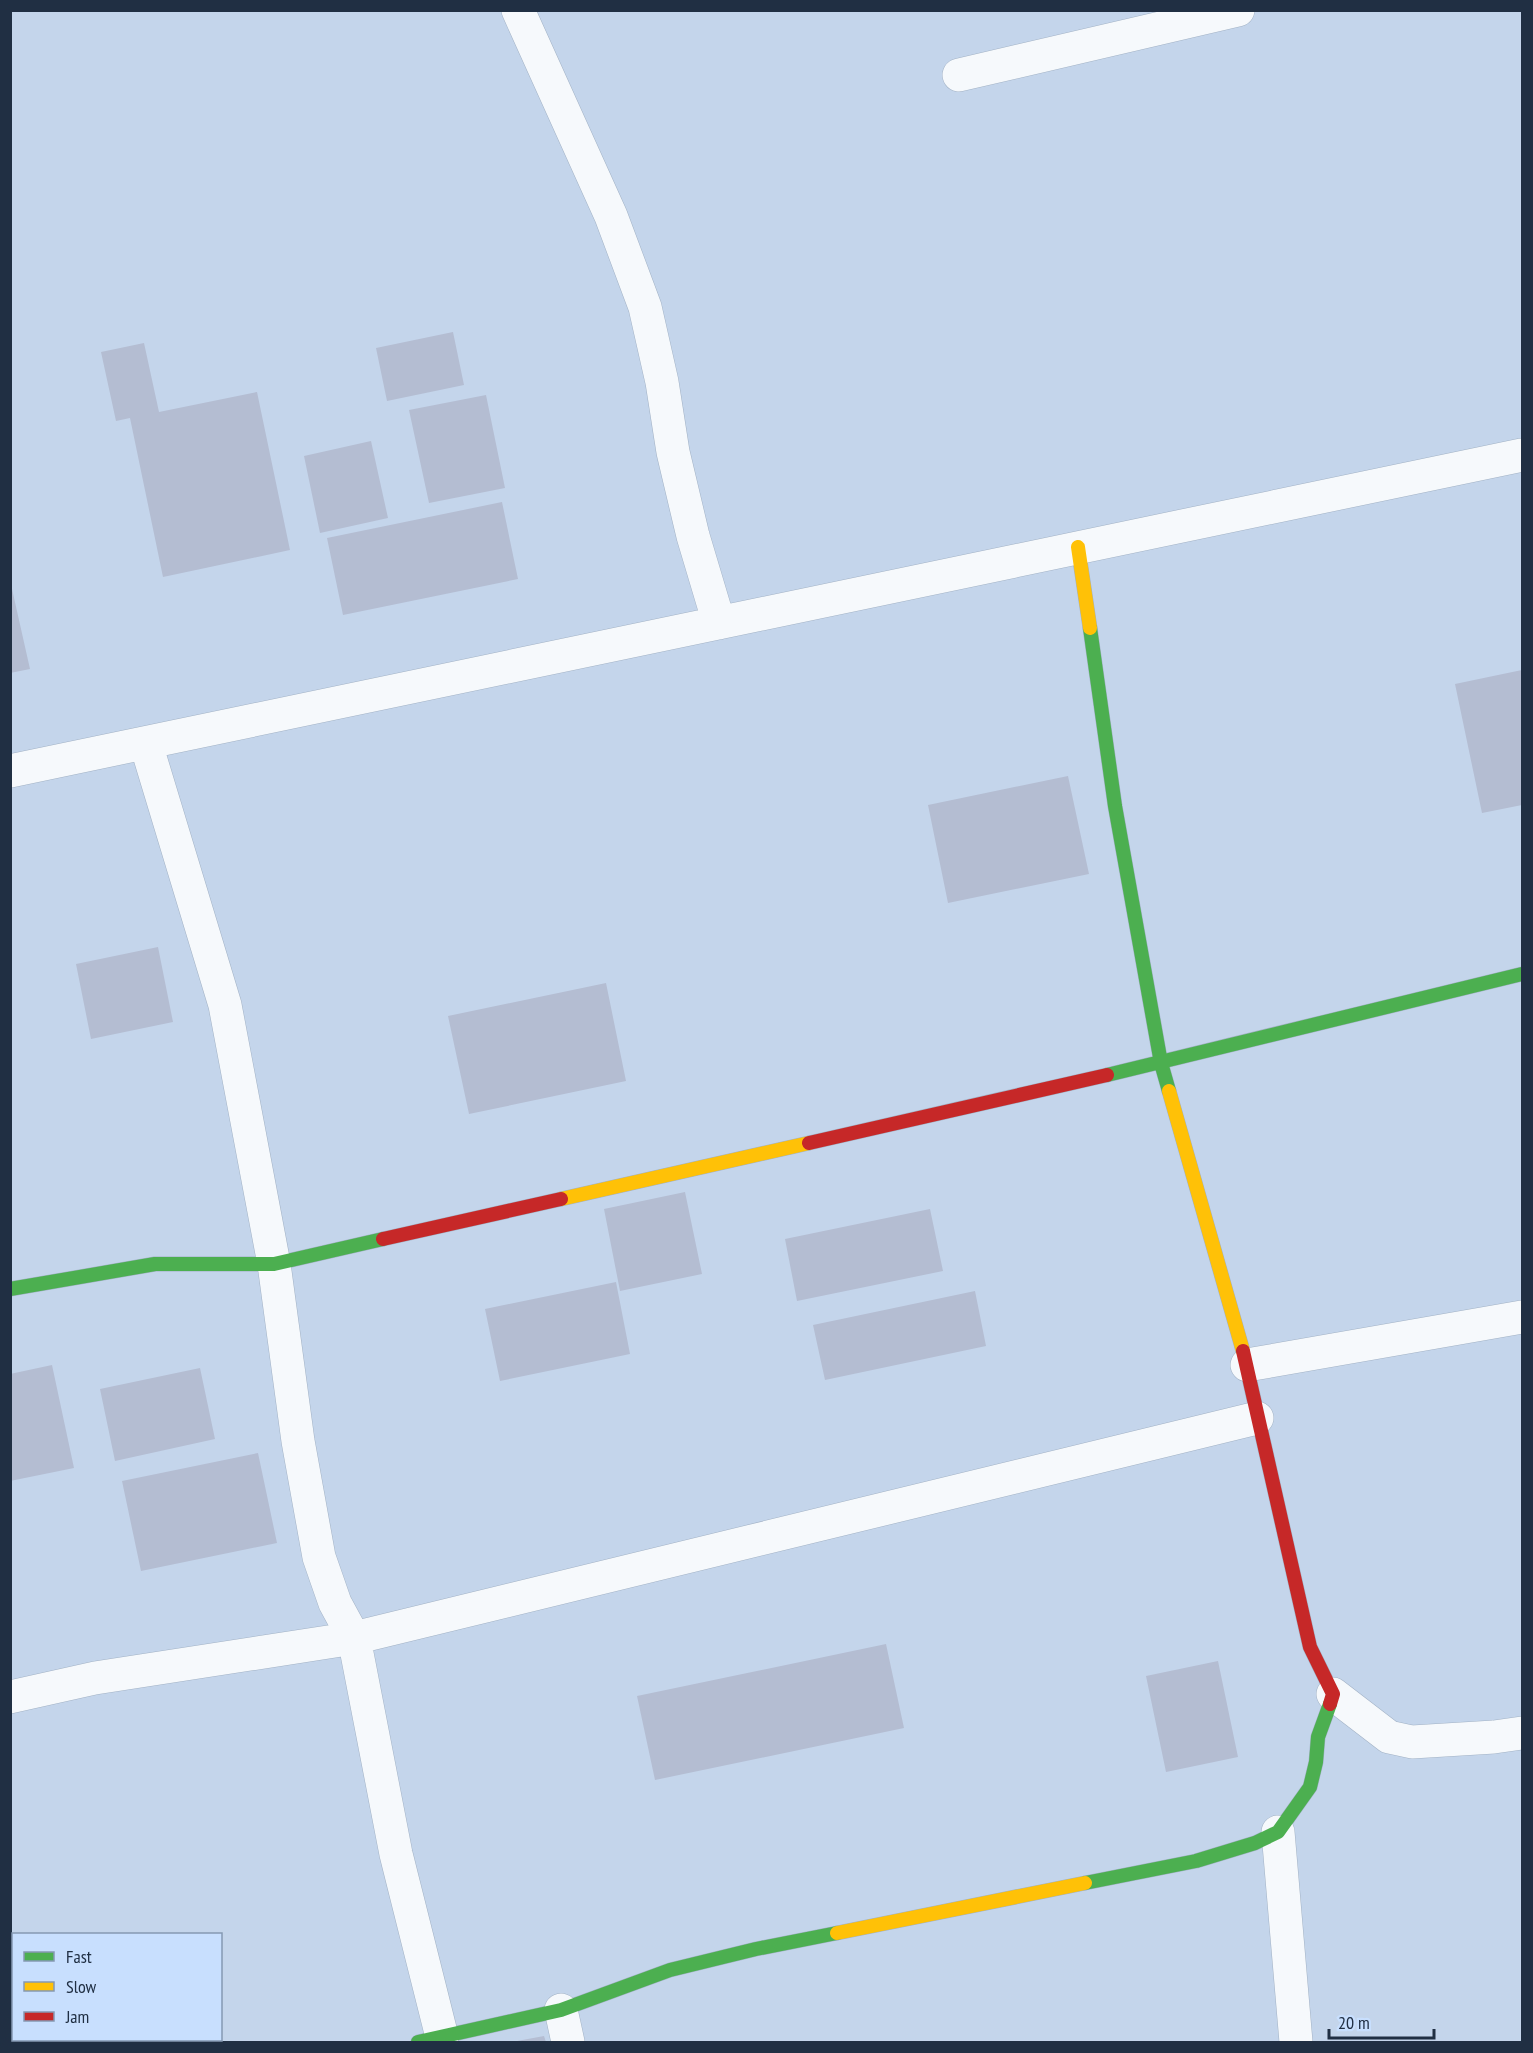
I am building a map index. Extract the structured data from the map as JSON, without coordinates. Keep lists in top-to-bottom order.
{
  "legend": ["Fast", "Slow", "Jam"],
  "scale_bar": "20 m"
}
